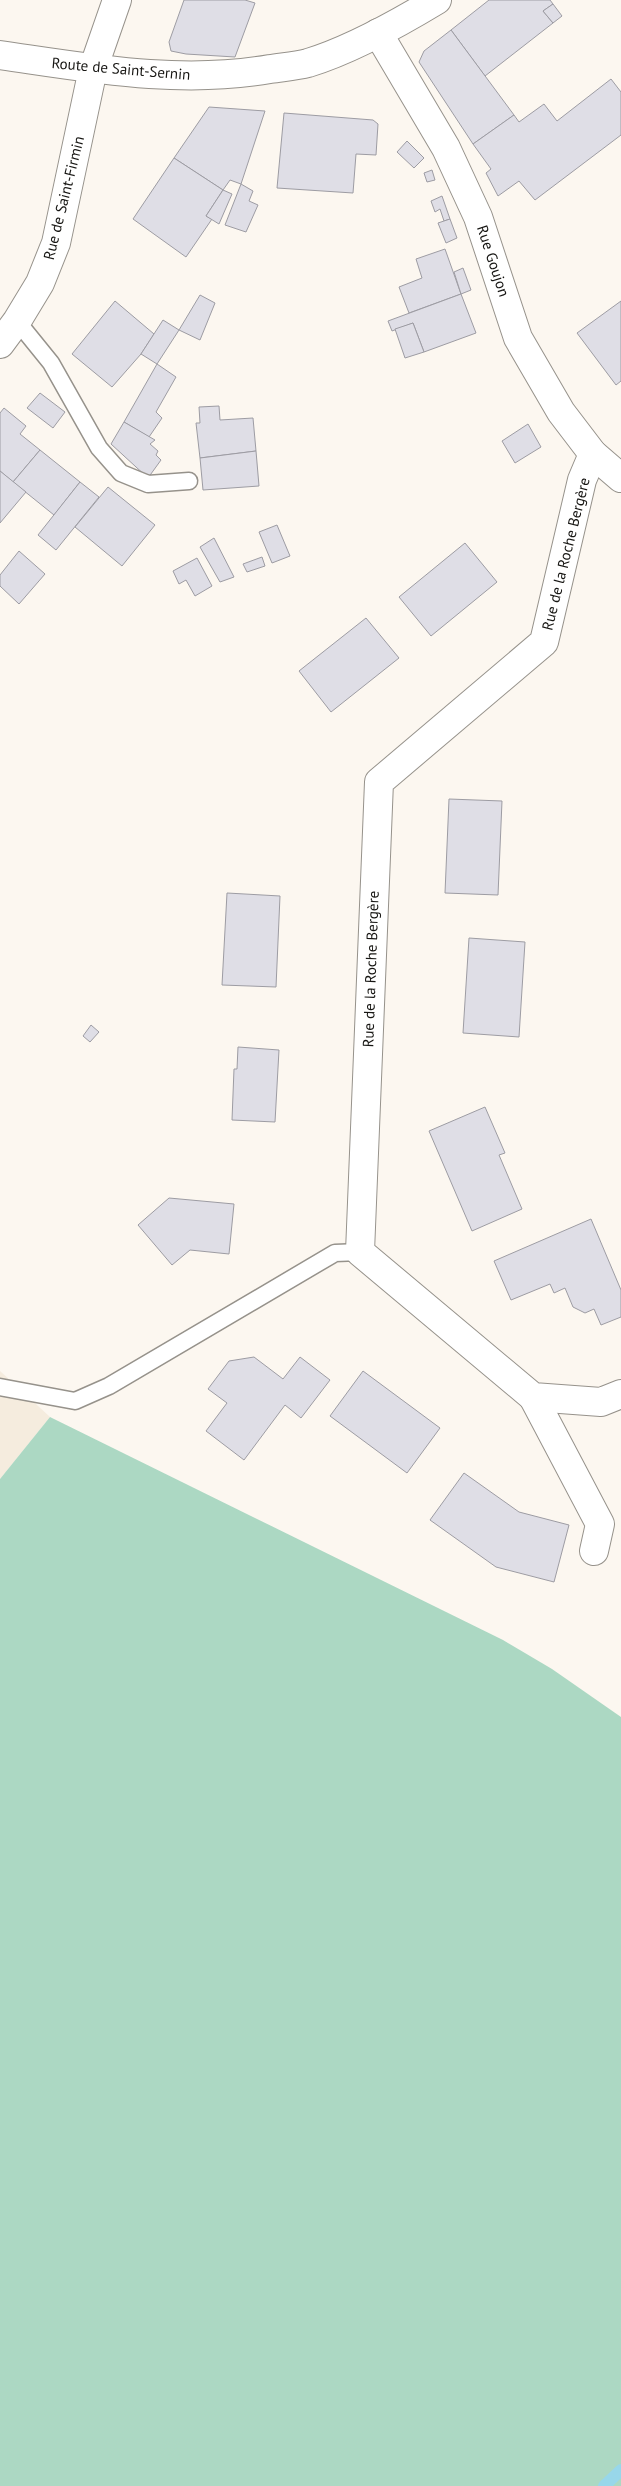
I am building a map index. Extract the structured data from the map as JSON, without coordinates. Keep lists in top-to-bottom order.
{
  "streets": {
    "street": [
      "Route de Saint-Sernin",
      "Rue de Saint-Firmin",
      "Rue Goujon",
      "Rue de la Roche Bergère"
    ]
  },
  "crossings": [
    ["Route de Saint-Sernin", "Rue de Saint-Firmin"],
    ["Route de Saint-Sernin", "Rue Goujon"],
    ["Rue Goujon", "Rue de la Roche Bergère"]
  ]
}
